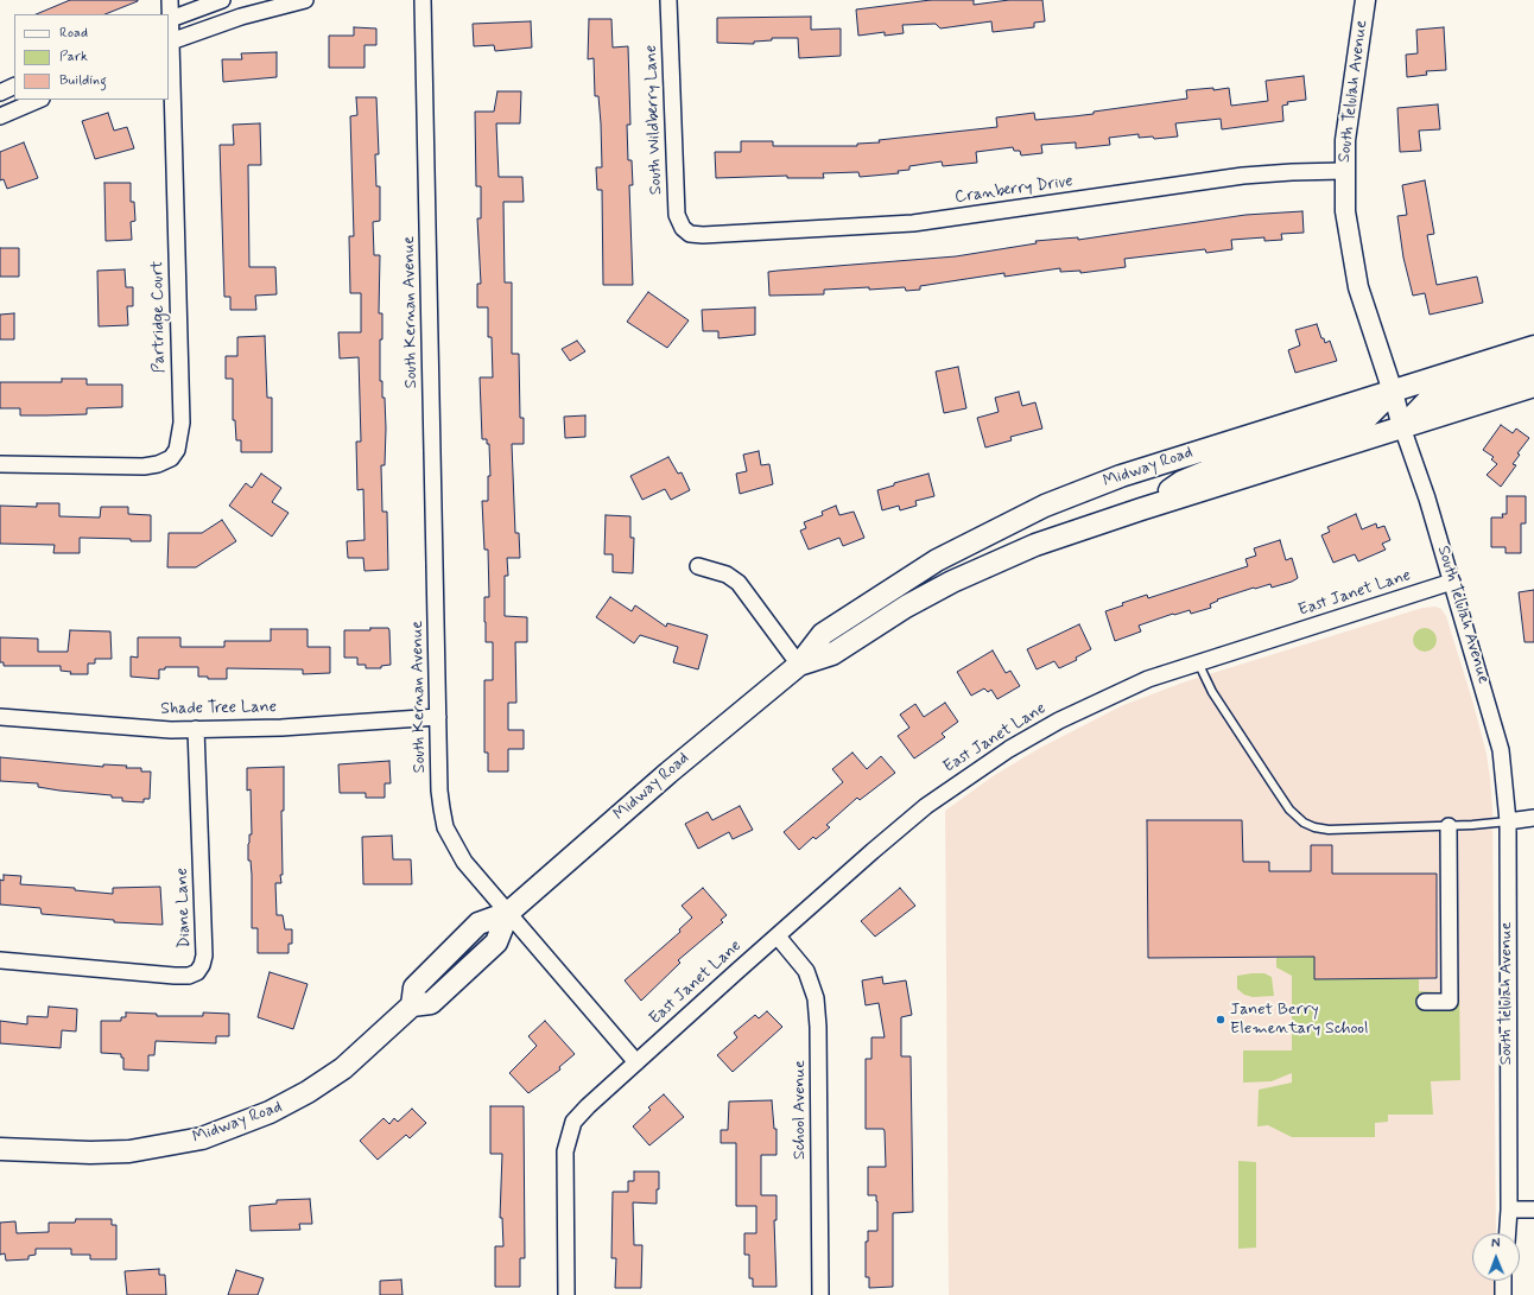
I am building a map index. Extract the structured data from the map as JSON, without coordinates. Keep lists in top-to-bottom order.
{
  "streets": {
    "main road": ["Midway Road"],
    "street": [
      "South Telulah Avenue",
      "South Wildberry Lane",
      "Cranberry Drive",
      "South Kernan Avenue",
      "Partridge Court",
      "East Janet Lane",
      "Shade Tree Lane",
      "Diane Lane",
      "School Avenue"
    ]
  },
  "crossings": [
    ["South Telulah Avenue", "Cranberry Drive"],
    ["South Telulah Avenue", "Midway Road"],
    ["South Telulah Avenue", "East Janet Lane"],
    ["South Wildberry Lane", "Cranberry Drive"],
    ["South Kernan Avenue", "Midway Road"],
    ["South Kernan Avenue", "East Janet Lane"],
    ["South Kernan Avenue", "Shade Tree Lane"],
    ["East Janet Lane", "School Avenue"],
    ["Shade Tree Lane", "Diane Lane"]
  ],
  "places": ["Janet Berry Elementary School"],
  "legend": ["Road", "Park", "Building"],
  "north": "top"
}
